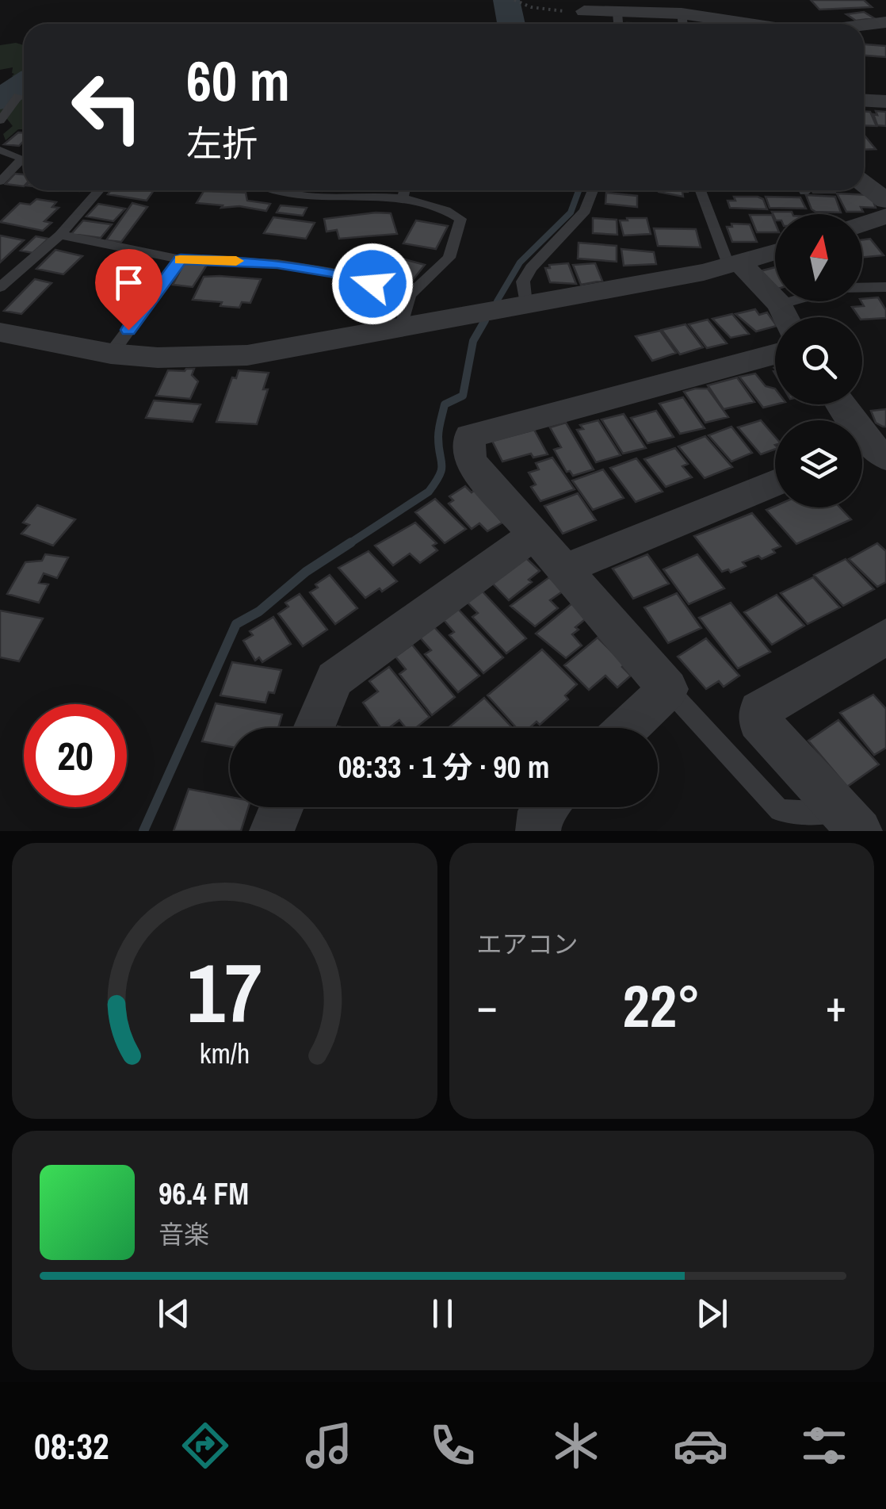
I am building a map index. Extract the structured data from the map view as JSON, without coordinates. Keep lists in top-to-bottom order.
{
  "north": "top",
  "page": {
    "turn": ["60 m", "左折"],
    "limit": "20",
    "trip": "08:33 · 1 分 · 90 m",
    "tile": "エアコン",
    "heat": ["−", "22°", "+"],
    "song": ["96.4 FM", "音楽"],
    "tabs": "08:32",
    "gauge": ["17", "km/h"]
  }
}
